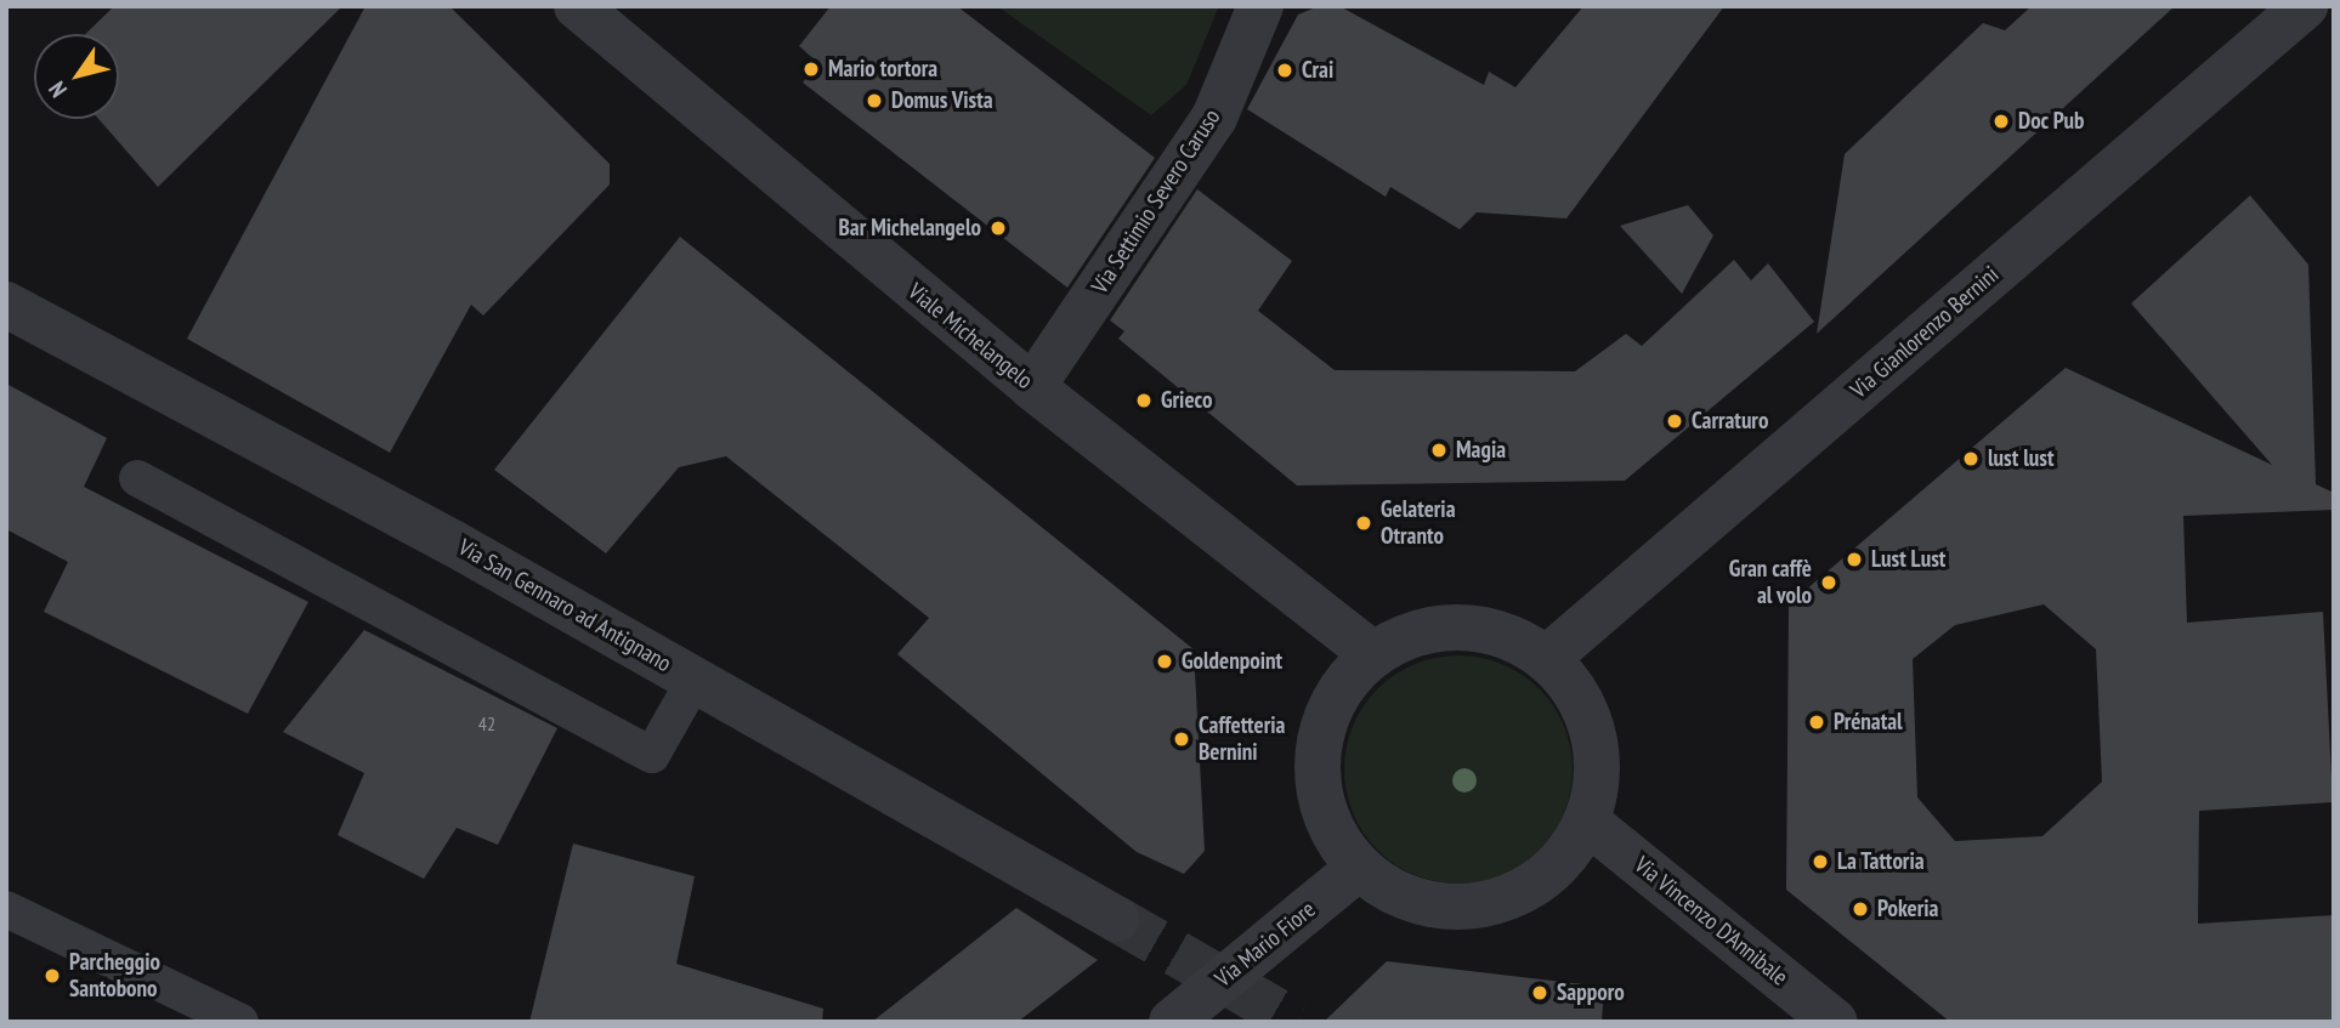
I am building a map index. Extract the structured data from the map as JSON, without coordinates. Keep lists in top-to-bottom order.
{
  "streets": {
    "street": [
      "Via Settimio Severo Caruso",
      "Via Gianlorenzo Bernini",
      "Viale Michelangelo",
      "Via San Gennaro ad Antignano",
      "Via Vincenzo D'Annibale",
      "Via Mario Fiore"
    ]
  },
  "crossings": [
    ["Via Settimio Severo Caruso", "Viale Michelangelo"],
    ["Via Gianlorenzo Bernini", "Viale Michelangelo"],
    ["Via Gianlorenzo Bernini", "Via Vincenzo D'Annibale"],
    ["Via Gianlorenzo Bernini", "Via Mario Fiore"],
    ["Viale Michelangelo", "Via Vincenzo D'Annibale"],
    ["Viale Michelangelo", "Via Mario Fiore"],
    ["Via Vincenzo D'Annibale", "Via Mario Fiore"]
  ],
  "places": [
    "Mario tortora",
    "Crai",
    "Domus Vista",
    "Doc Pub",
    "Bar Michelangelo",
    "Grieco",
    "Carraturo",
    "Magia",
    "lust lust",
    "Gelateria Otranto",
    "Lust Lust",
    "Gran caffè al volo",
    "Goldenpoint",
    "Prénatal",
    "Caffetteria Bernini",
    "La Tattoria",
    "Pokeria",
    "Parcheggio Santobono",
    "Sapporo"
  ],
  "house_numbers": ["42"],
  "north": "bottom left"
}
